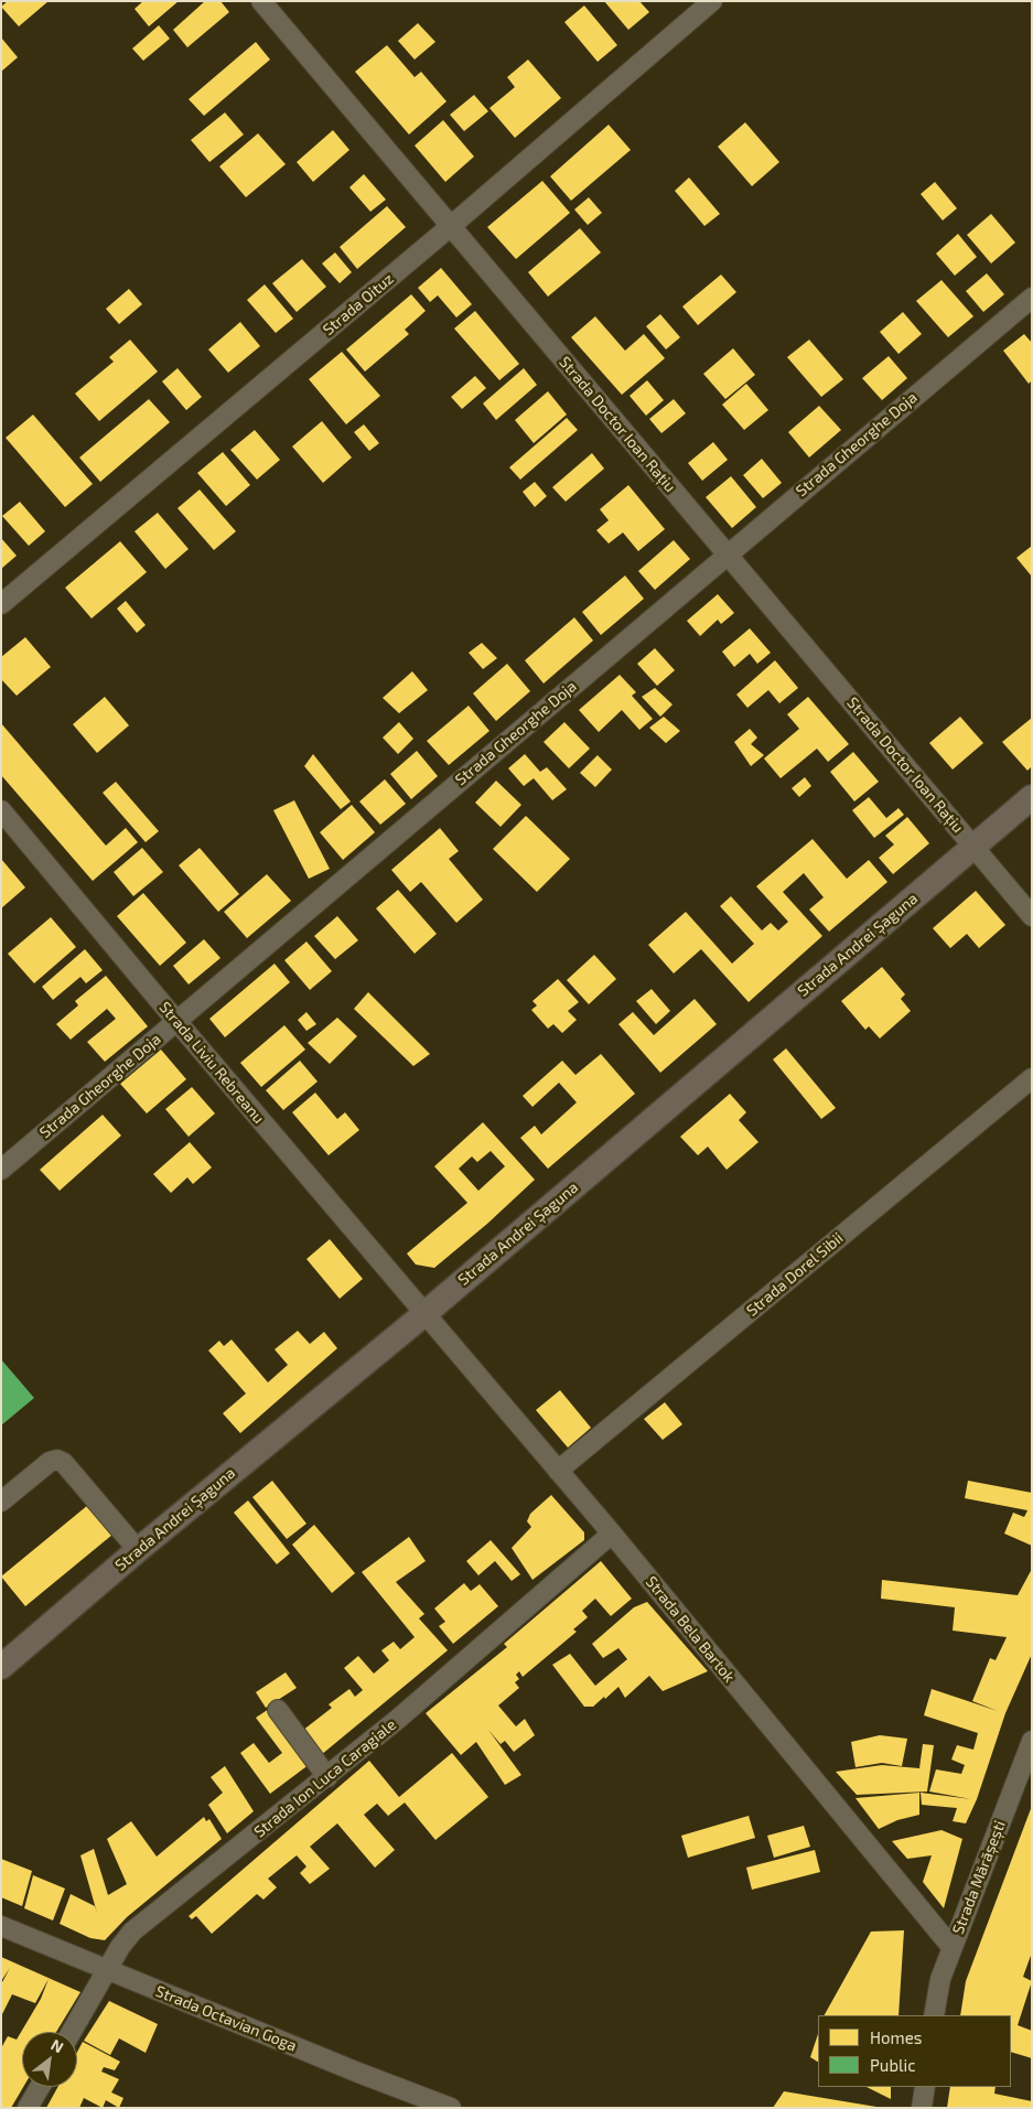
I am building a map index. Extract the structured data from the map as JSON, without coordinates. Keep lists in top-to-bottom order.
{
  "streets": {
    "main road": ["Strada Andrei Șaguna"],
    "street": [
      "Strada Oituz",
      "Strada Doctor Ioan Rațiu",
      "Strada Gheorghe Doja",
      "Strada Liviu Rebreanu",
      "Strada Dorel Sibii",
      "Strada Bela Bartok",
      "Strada Ion Luca Caragiale",
      "Strada Mărășești",
      "Strada Octavian Goga"
    ]
  },
  "crossings": [
    ["Strada Oituz", "Strada Doctor Ioan Rațiu"],
    ["Strada Doctor Ioan Rațiu", "Strada Gheorghe Doja"],
    ["Strada Doctor Ioan Rațiu", "Strada Andrei Șaguna"],
    ["Strada Gheorghe Doja", "Strada Liviu Rebreanu"],
    ["Strada Andrei Șaguna", "Strada Liviu Rebreanu"],
    ["Strada Andrei Șaguna", "Strada Bela Bartok"],
    ["Strada Liviu Rebreanu", "Strada Bela Bartok"],
    ["Strada Dorel Sibii", "Strada Bela Bartok"],
    ["Strada Bela Bartok", "Strada Ion Luca Caragiale"],
    ["Strada Bela Bartok", "Strada Mărășești"],
    ["Strada Ion Luca Caragiale", "Strada Octavian Goga"]
  ],
  "legend": ["Homes", "Public"],
  "north": "top right"
}
